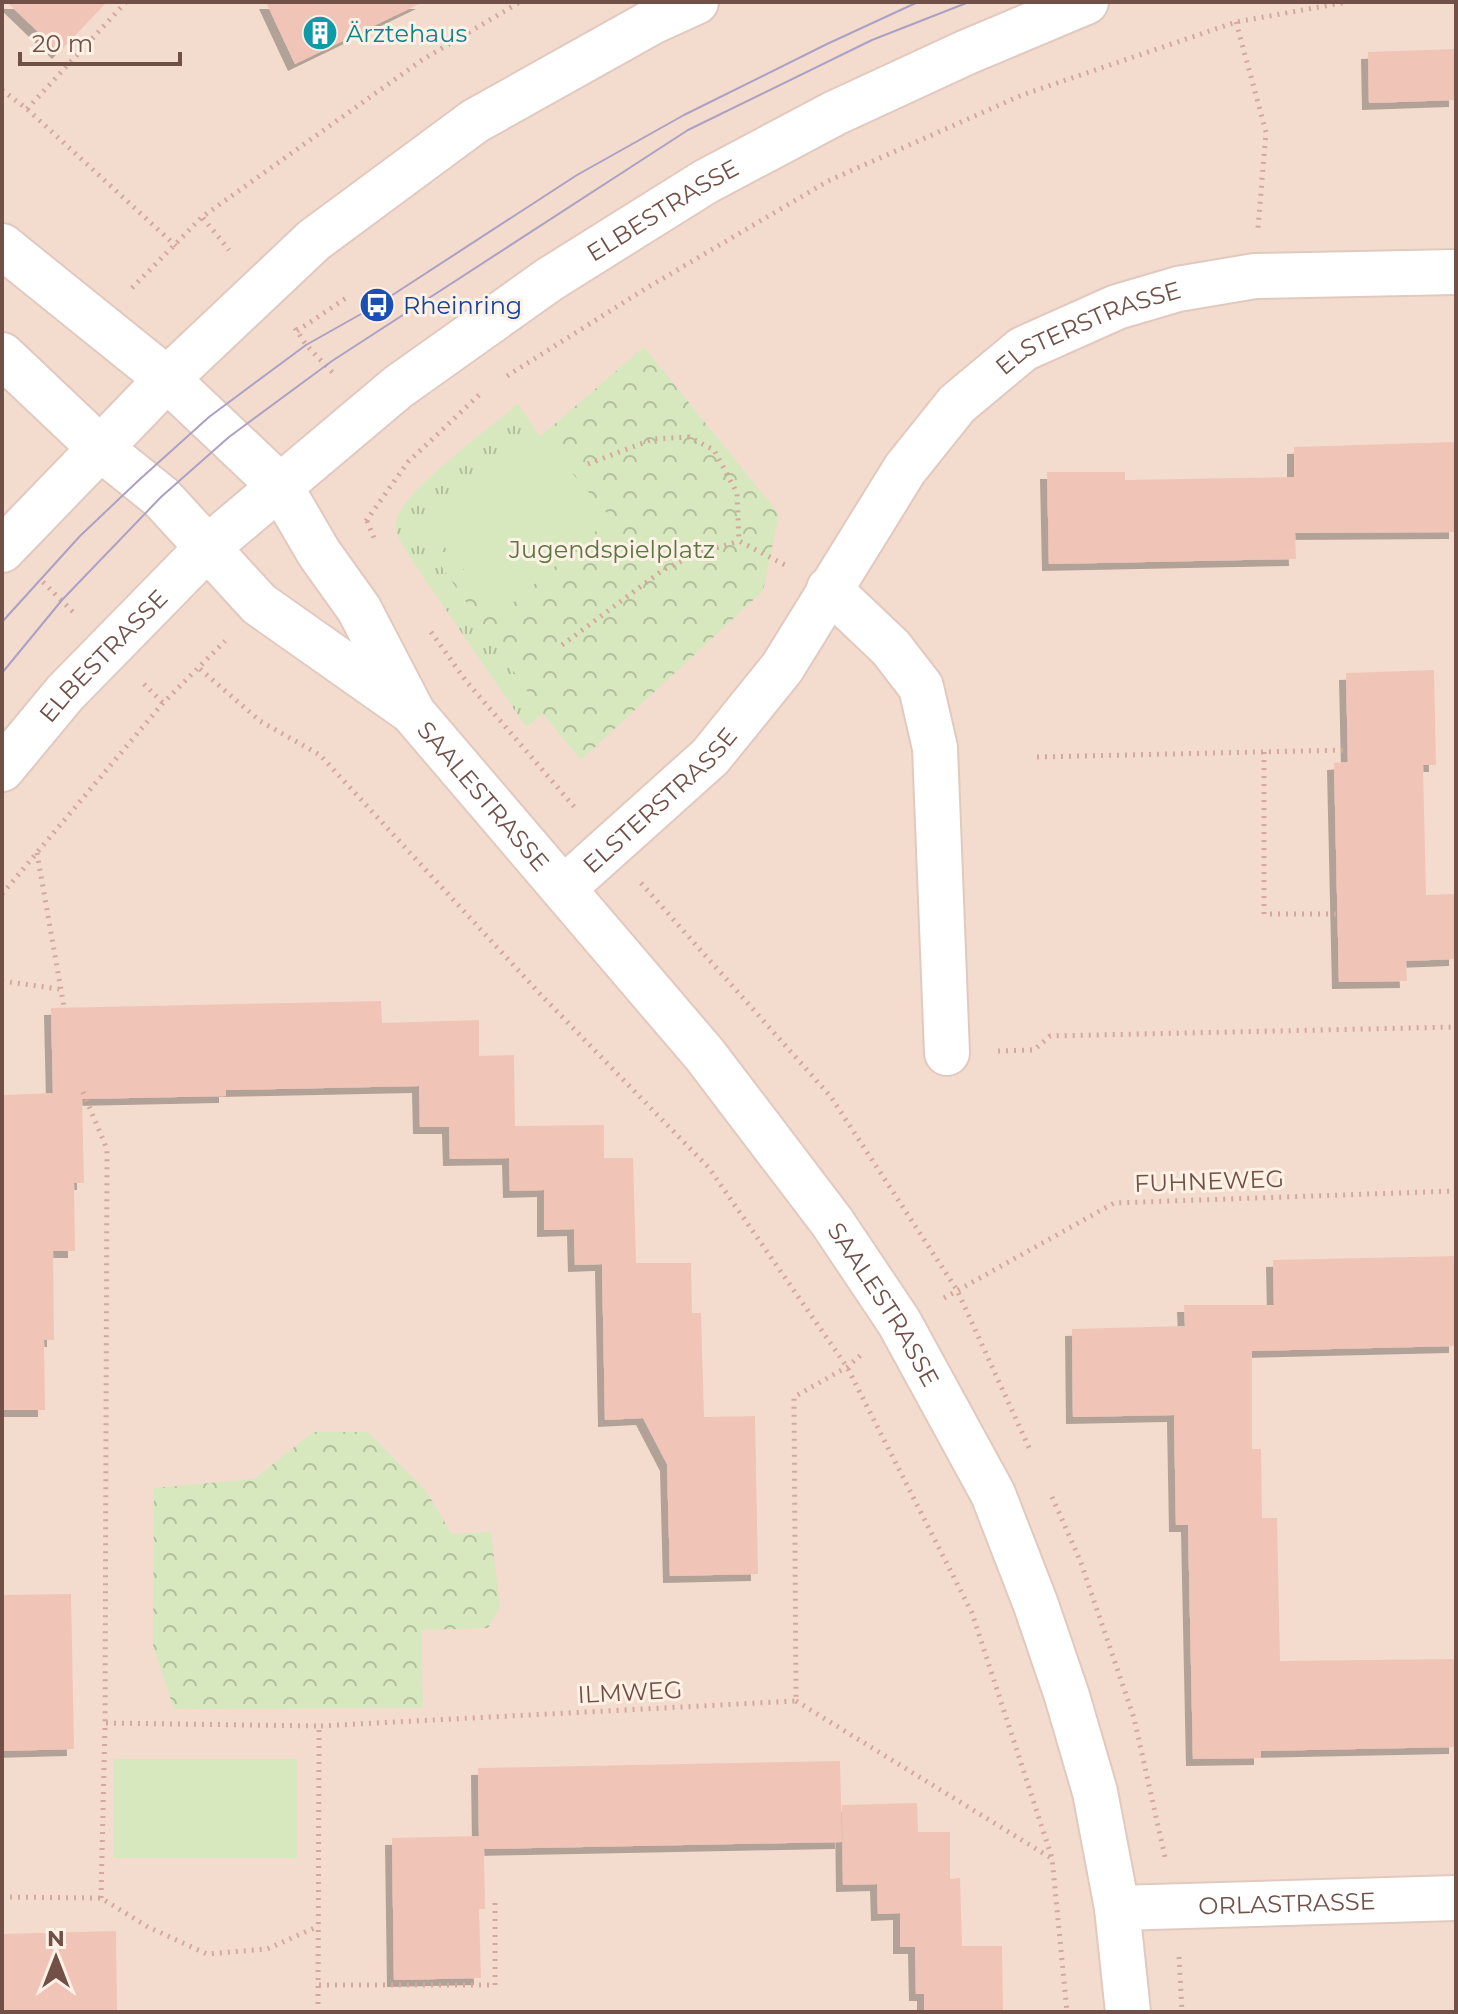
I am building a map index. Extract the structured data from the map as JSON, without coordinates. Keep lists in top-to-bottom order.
{
  "streets": {
    "street": [
      "ELBESTRASSE",
      "ELSTERSTRASSE",
      "SAALESTRASSE",
      "ORLASTRASSE"
    ],
    "path": ["FUHNEWEG", "ILMWEG"]
  },
  "crossings": [
    ["ELBESTRASSE", "SAALESTRASSE"],
    ["ELSTERSTRASSE", "SAALESTRASSE"],
    ["SAALESTRASSE", "FUHNEWEG"],
    ["SAALESTRASSE", "ORLASTRASSE"]
  ],
  "parks": ["Jugendspielplatz"],
  "places": {
    "building": ["Ärztehaus"],
    "bus stop": ["Rheinring"]
  },
  "scale_bar": "20 m",
  "north": "top"
}
